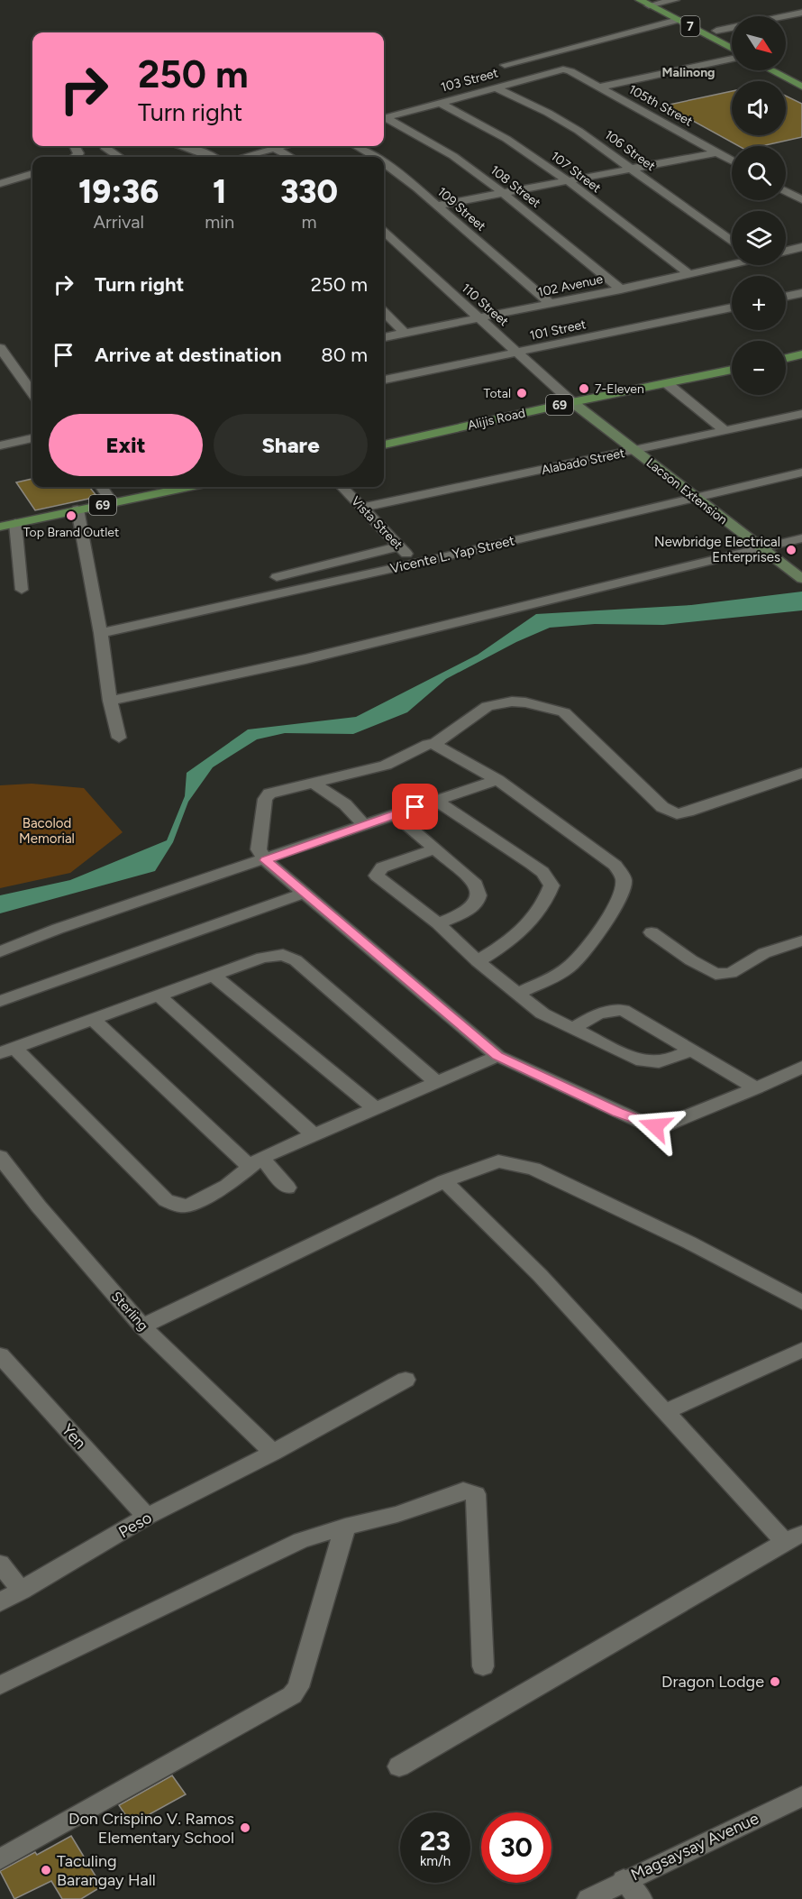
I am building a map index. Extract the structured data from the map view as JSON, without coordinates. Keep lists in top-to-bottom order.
{
  "streets": {
    "main road": [
      "7",
      "69",
      "Alijis Road",
      "Lacson Extension"
    ],
    "street": [
      "103 Street",
      "105th Street",
      "106 Street",
      "107 Street",
      "108 Street",
      "109 Street",
      "102 Avenue",
      "110 Street",
      "101 Street",
      "Alabado Street",
      "Vista Street",
      "Vicente L. Yap Street",
      "Sterling",
      "Yen",
      "Peso",
      "Magsaysay Avenue"
    ]
  },
  "crossings": [
    ["103 Street", "105th Street"],
    ["103 Street", "106 Street"],
    ["103 Street", "107 Street"],
    ["107 Street", "102 Avenue"],
    ["108 Street", "102 Avenue"],
    ["109 Street", "102 Avenue"],
    ["102 Avenue", "110 Street"],
    ["110 Street", "101 Street"],
    ["110 Street", "Alijis Road"],
    ["110 Street", "Lacson Extension"],
    ["Alijis Road", "Lacson Extension"],
    ["Alabado Street", "Lacson Extension"],
    ["Alabado Street", "Vista Street"],
    ["Lacson Extension", "Vicente L. Yap Street"],
    ["Vista Street", "Vicente L. Yap Street"],
    ["Sterling", "Peso"],
    ["Yen", "Peso"]
  ],
  "districts": ["Malinong"],
  "parks": ["Bacolod Memorial"],
  "places": [
    "7-Eleven",
    "Total",
    "Top Brand Outlet",
    "Newbridge Electrical Enterprises",
    "Dragon Lodge",
    "Don Crispino V. Ramos Elementary School",
    "Taculing Barangay Hall"
  ],
  "north": "bottom right",
  "page": {
    "map_buttons": ["+", "−"],
    "turn": ["250 m", "Turn right"],
    "eta": [
      "19:36",
      "Arrival",
      "1",
      "min",
      "330",
      "m"
    ],
    "list": [
      {
        "name": "Turn right",
        "value": "250 m"
      },
      {
        "name": "Arrive at destination",
        "value": "80 m"
      }
    ],
    "buttons": ["Exit", "Share"],
    "speed": "23 km/h",
    "limit": "30"
  }
}
